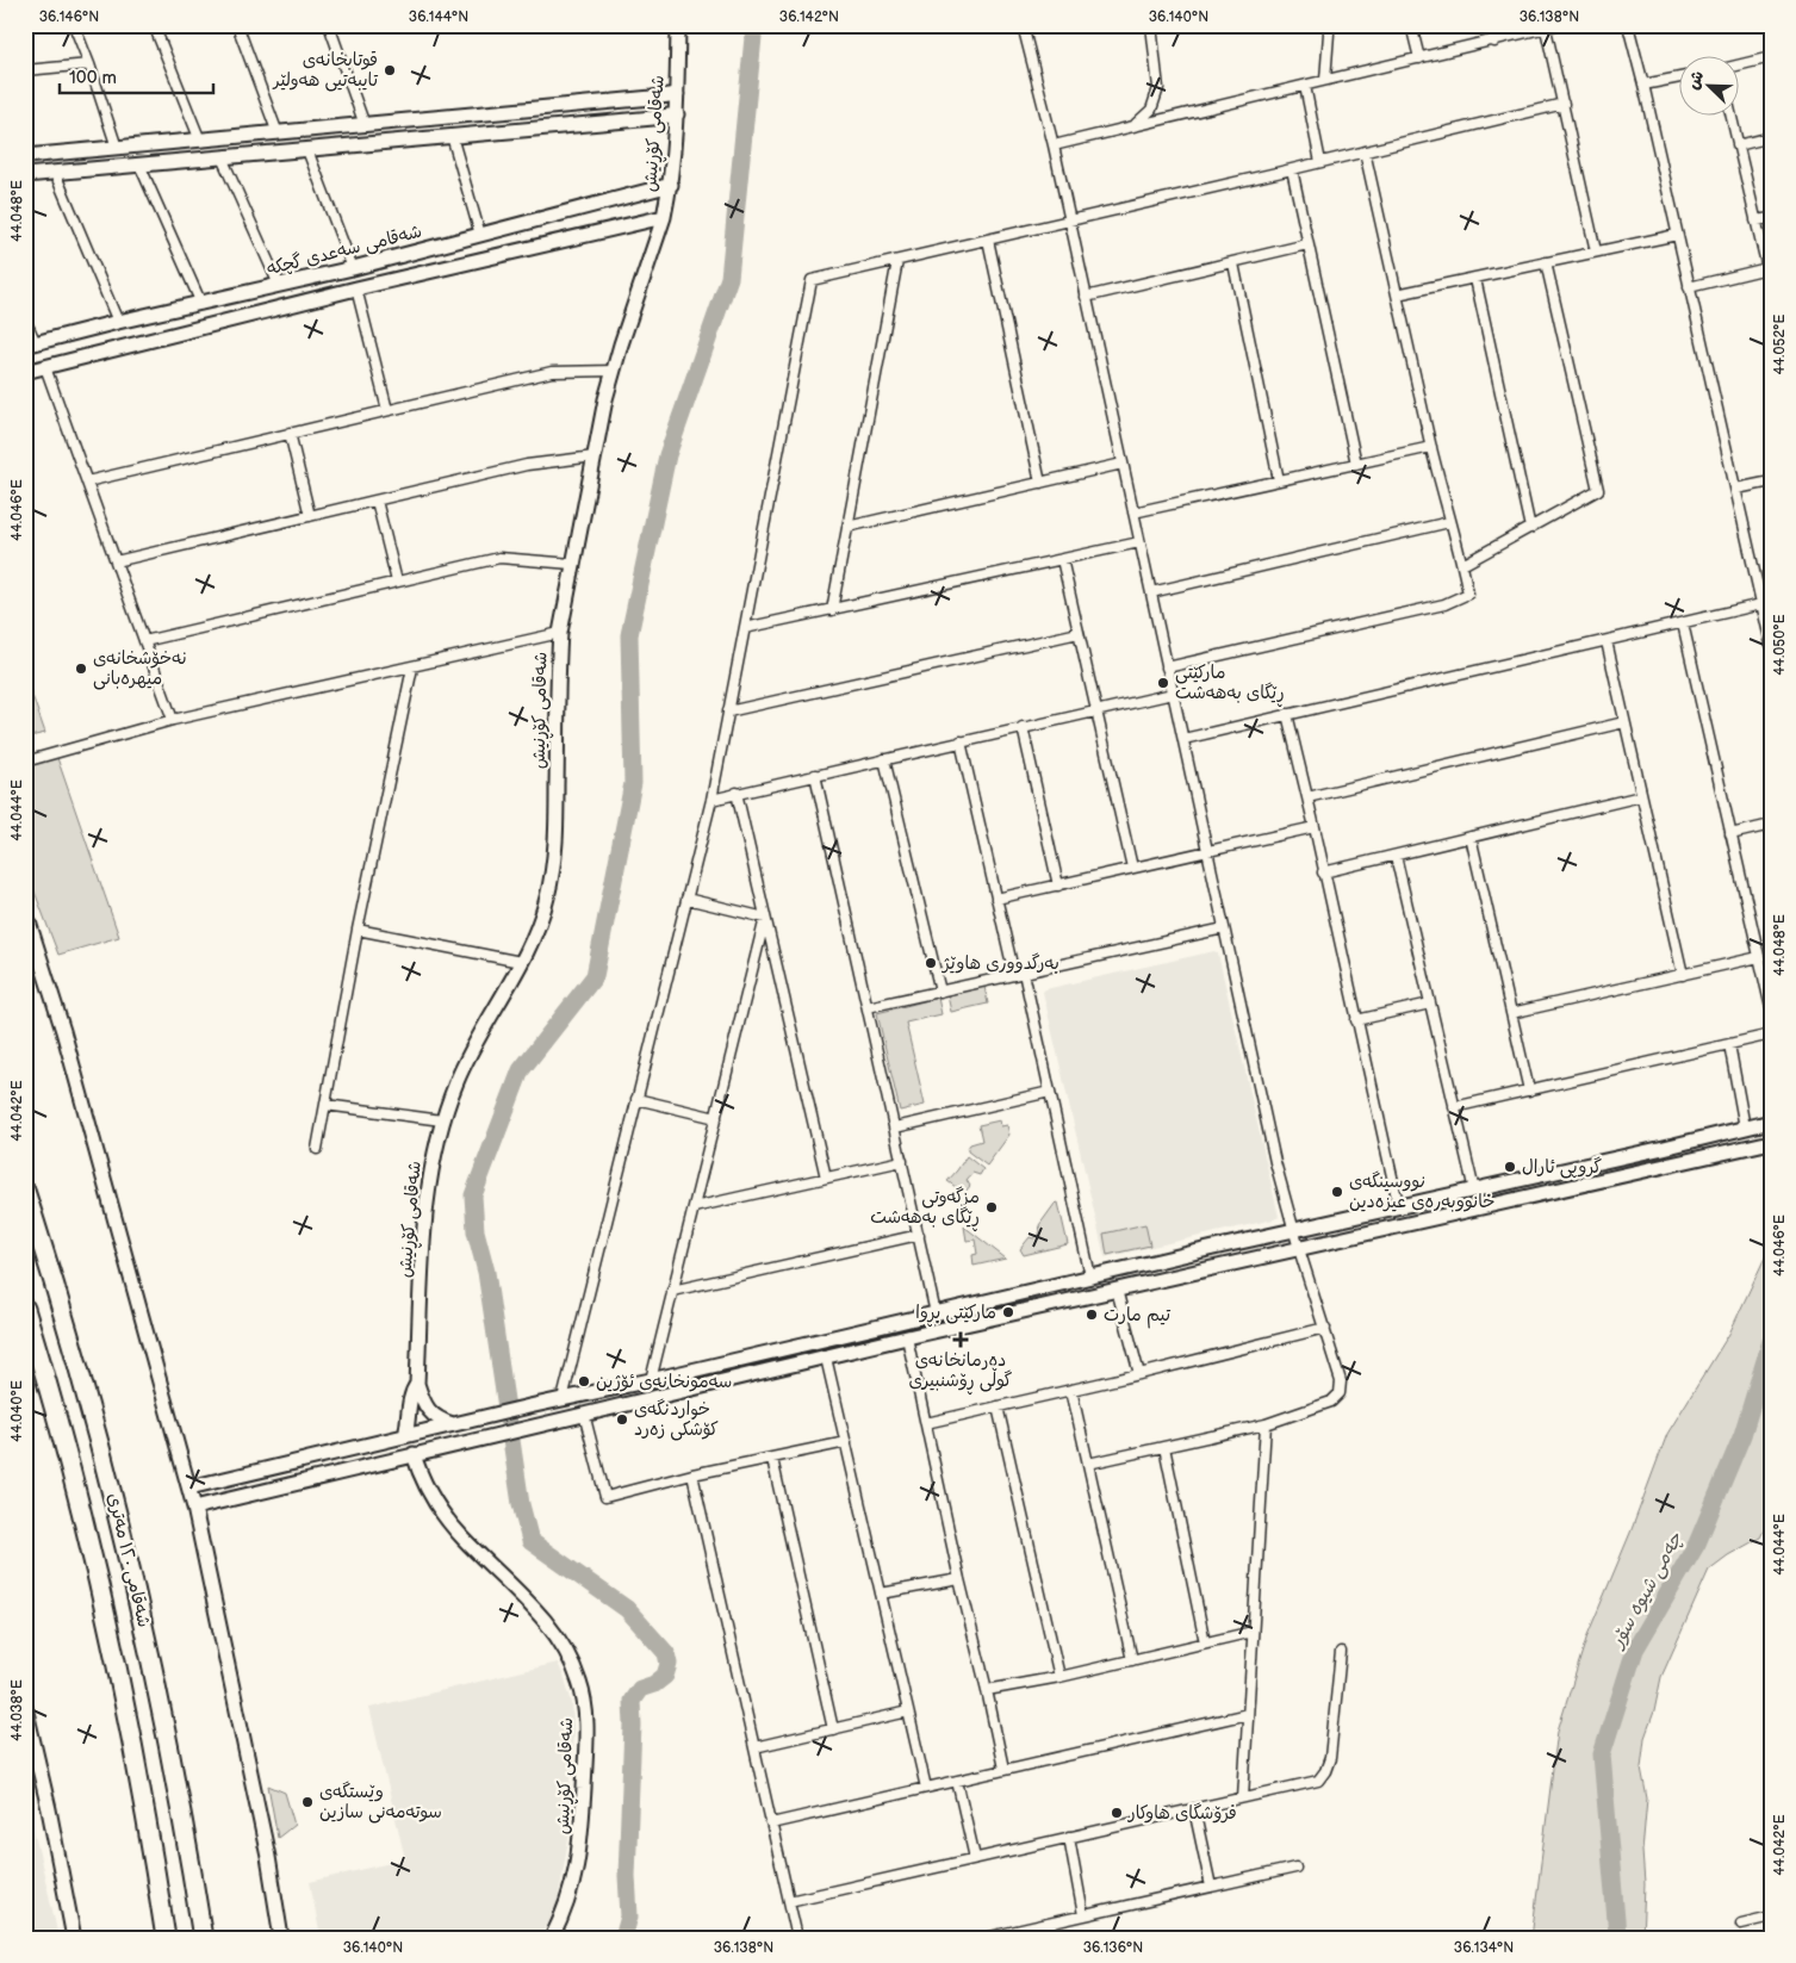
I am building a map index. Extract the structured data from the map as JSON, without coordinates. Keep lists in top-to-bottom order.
{
  "streets": {
    "highway": ["شەقامی ١٢٠ مەتری"],
    "main road": ["شەقامی کۆڕنیش", "شەقامی سەعدی گچکە"]
  },
  "crossings": [
    ["شەقامی کۆڕنیش", "شەقامی سەعدی گچکە"]
  ],
  "water": ["چەمی شیوە سۆر"],
  "places": {
    "other": [
      "قوتابخانەی تایبەتیی هەولێر",
      "نەخۆشخانەی میهرەبانی",
      "مارکێتی ڕێگای بەهەشت",
      "بەرگدووری هاوێژ",
      "گروپی ئارال",
      "نووسینگەی خانووبەرەی عیزەدین",
      "مزگەوتی ڕێگای بەھەشت",
      "مارکێتی بڕوا",
      "تیم مارت",
      "سەمونخانەی ئۆژین",
      "خواردنگەی کۆشکی زەرد",
      "وێستگەی سوتەمەنی سازین",
      "فرۆشگای ھاوکار"
    ],
    "health": ["دەرمانخانەی گوڵی ڕۆشنبیری"]
  },
  "scale_bar": "100 m",
  "north": "top left",
  "coordinates": [
    "36.146°N",
    "36.144°N",
    "36.142°N",
    "36.140°N",
    "36.138°N",
    "44.048°E",
    "44.052°E",
    "44.046°E",
    "44.050°E",
    "44.044°E",
    "44.042°E",
    "44.040°E",
    "44.038°E",
    "36.136°N",
    "36.134°N"
  ]
}
